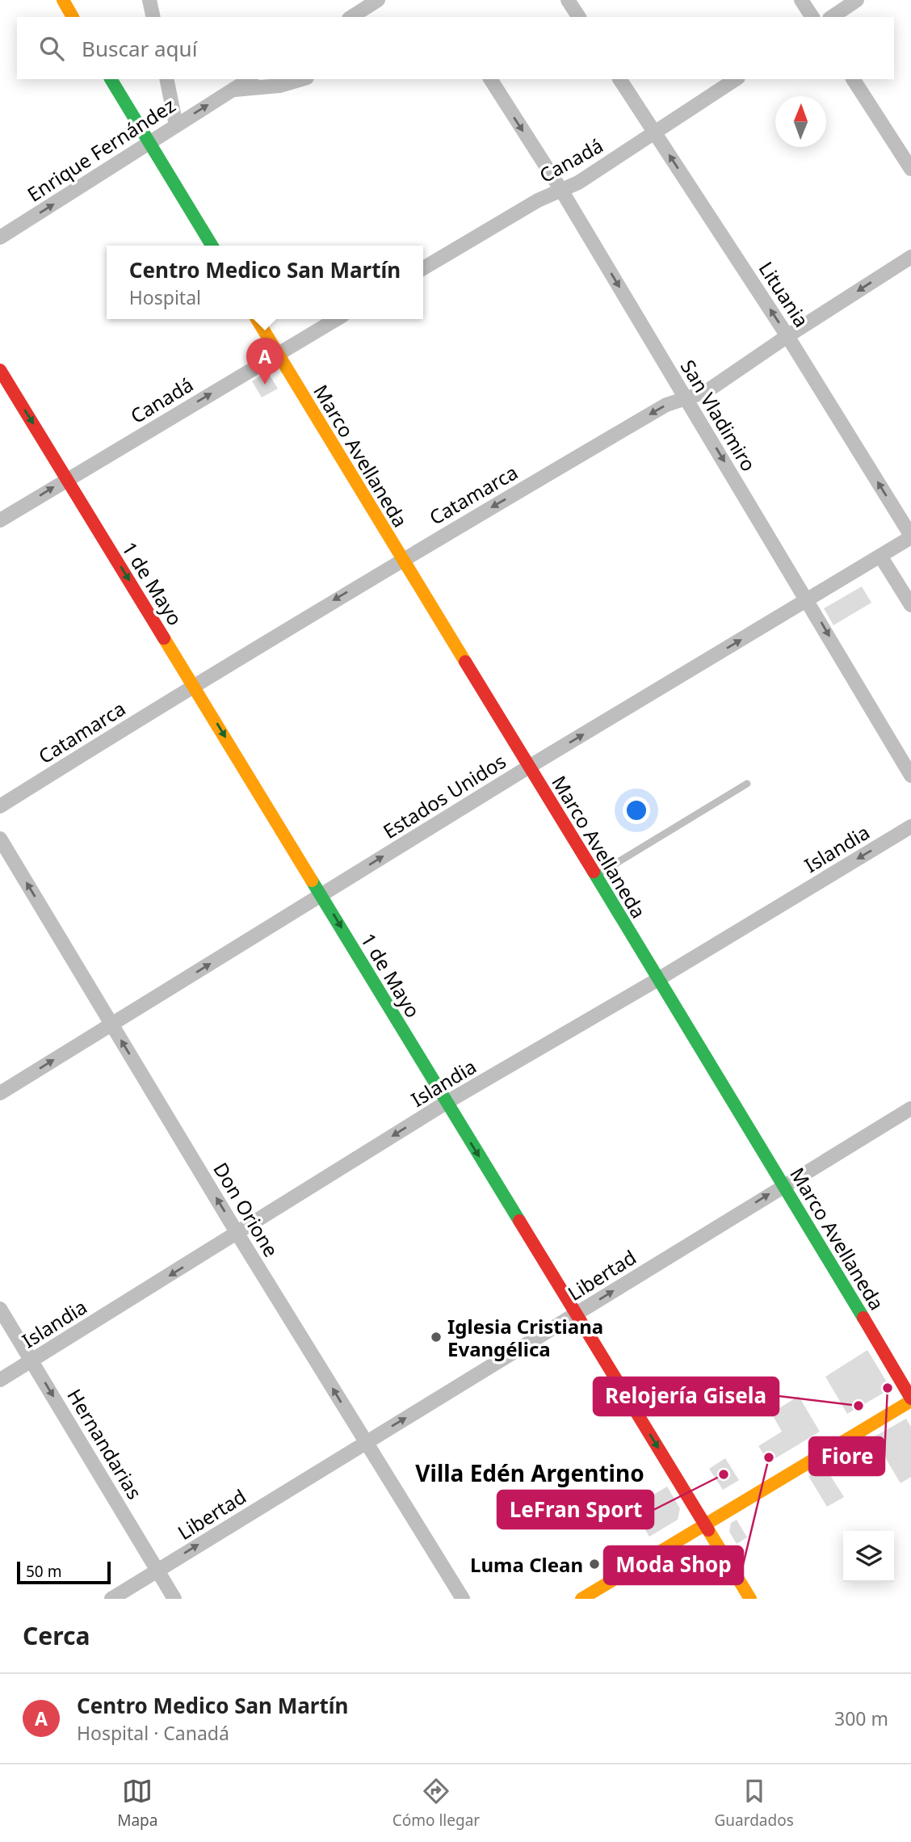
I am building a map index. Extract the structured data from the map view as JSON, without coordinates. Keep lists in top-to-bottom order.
{
  "streets": {
    "street": [
      "Enrique Fernández",
      "Canadá",
      "Lituania",
      "San Vladimiro",
      "Marco Avellaneda",
      "Catamarca",
      "1 de Mayo",
      "Estados Unidos",
      "Islandia",
      "Don Orione",
      "Libertad",
      "Hernandarias"
    ]
  },
  "crossings": [
    ["Canadá", "Lituania"],
    ["Canadá", "San Vladimiro"],
    ["Canadá", "Marco Avellaneda"],
    ["Canadá", "1 de Mayo"],
    ["Lituania", "Catamarca"],
    ["Lituania", "Estados Unidos"],
    ["San Vladimiro", "Catamarca"],
    ["San Vladimiro", "Estados Unidos"],
    ["Marco Avellaneda", "Catamarca"],
    ["Marco Avellaneda", "Estados Unidos"],
    ["Marco Avellaneda", "Islandia"],
    ["Marco Avellaneda", "Libertad"],
    ["Catamarca", "1 de Mayo"],
    ["1 de Mayo", "Estados Unidos"],
    ["1 de Mayo", "Islandia"],
    ["1 de Mayo", "Libertad"],
    ["Estados Unidos", "Don Orione"],
    ["Islandia", "Don Orione"],
    ["Islandia", "Hernandarias"],
    ["Don Orione", "Libertad"],
    ["Libertad", "Hernandarias"]
  ],
  "one_way": [
    "Enrique Fernández",
    "Canadá",
    "Lituania",
    "San Vladimiro",
    "Catamarca",
    "1 de Mayo",
    "Estados Unidos",
    "Islandia",
    "Don Orione",
    "Libertad",
    "Hernandarias"
  ],
  "districts": ["Villa Edén Argentino"],
  "places": [
    "Iglesia Cristiana Evangélica",
    "Fiore",
    "Relojería Gisela",
    "Moda Shop",
    "LeFran Sport",
    "Luma Clean"
  ],
  "scale_bar": "50 m",
  "north": "top",
  "page": {
    "search": "Buscar aquí",
    "popup": ["Centro Medico San Martín", "Hospital"],
    "pins": "A",
    "scale": "50 m",
    "heading": "Cerca",
    "list": [
      {
        "mark": "A",
        "name": "Centro Medico San Martín",
        "note": "Hospital · Canadá",
        "value": "300 m"
      }
    ],
    "nav": ["Mapa", "Cómo llegar", "Guardados"]
  }
}
